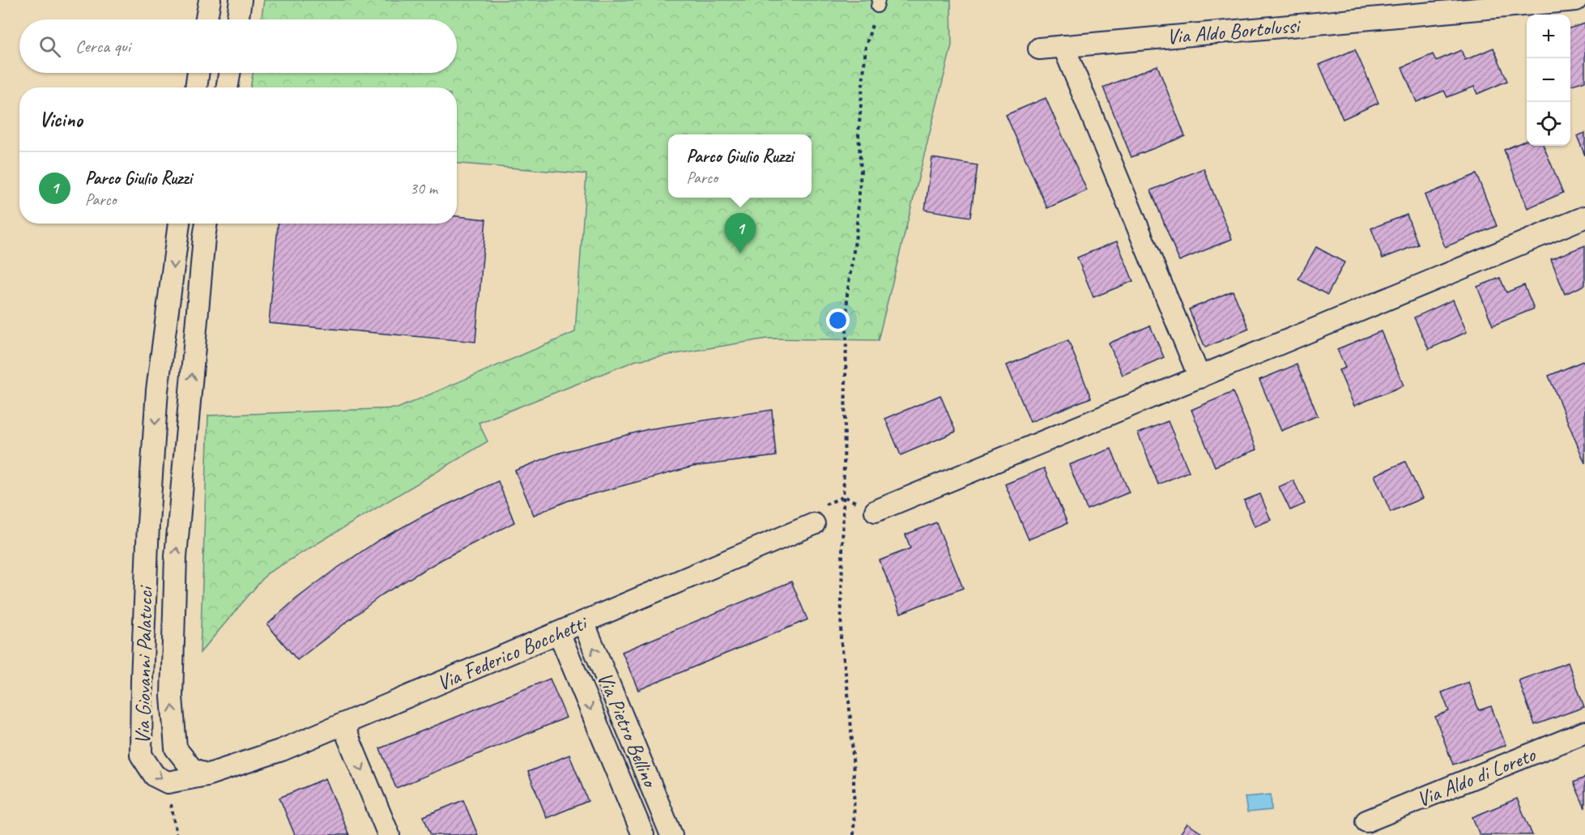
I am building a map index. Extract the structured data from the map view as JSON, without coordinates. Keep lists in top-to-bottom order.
{
  "streets": {
    "street": [
      "Via Aldo Bortolussi",
      "Via Federico Bocchetti",
      "Via Giovanni Palatucci",
      "Via Pietro Bellino",
      "Via Aldo di Loreto"
    ]
  },
  "crossings": [
    ["Via Federico Bocchetti", "Via Giovanni Palatucci"],
    ["Via Federico Bocchetti", "Via Pietro Bellino"]
  ],
  "page": {
    "map_buttons": ["+", "−"],
    "search": "Cerca qui",
    "heading": "Vicino",
    "popup": ["Parco Giulio Ruzzi", "Parco"],
    "list": [
      {
        "mark": "1",
        "name": "Parco Giulio Ruzzi",
        "note": "Parco",
        "value": "30 m"
      }
    ],
    "pins": "1"
  }
}
